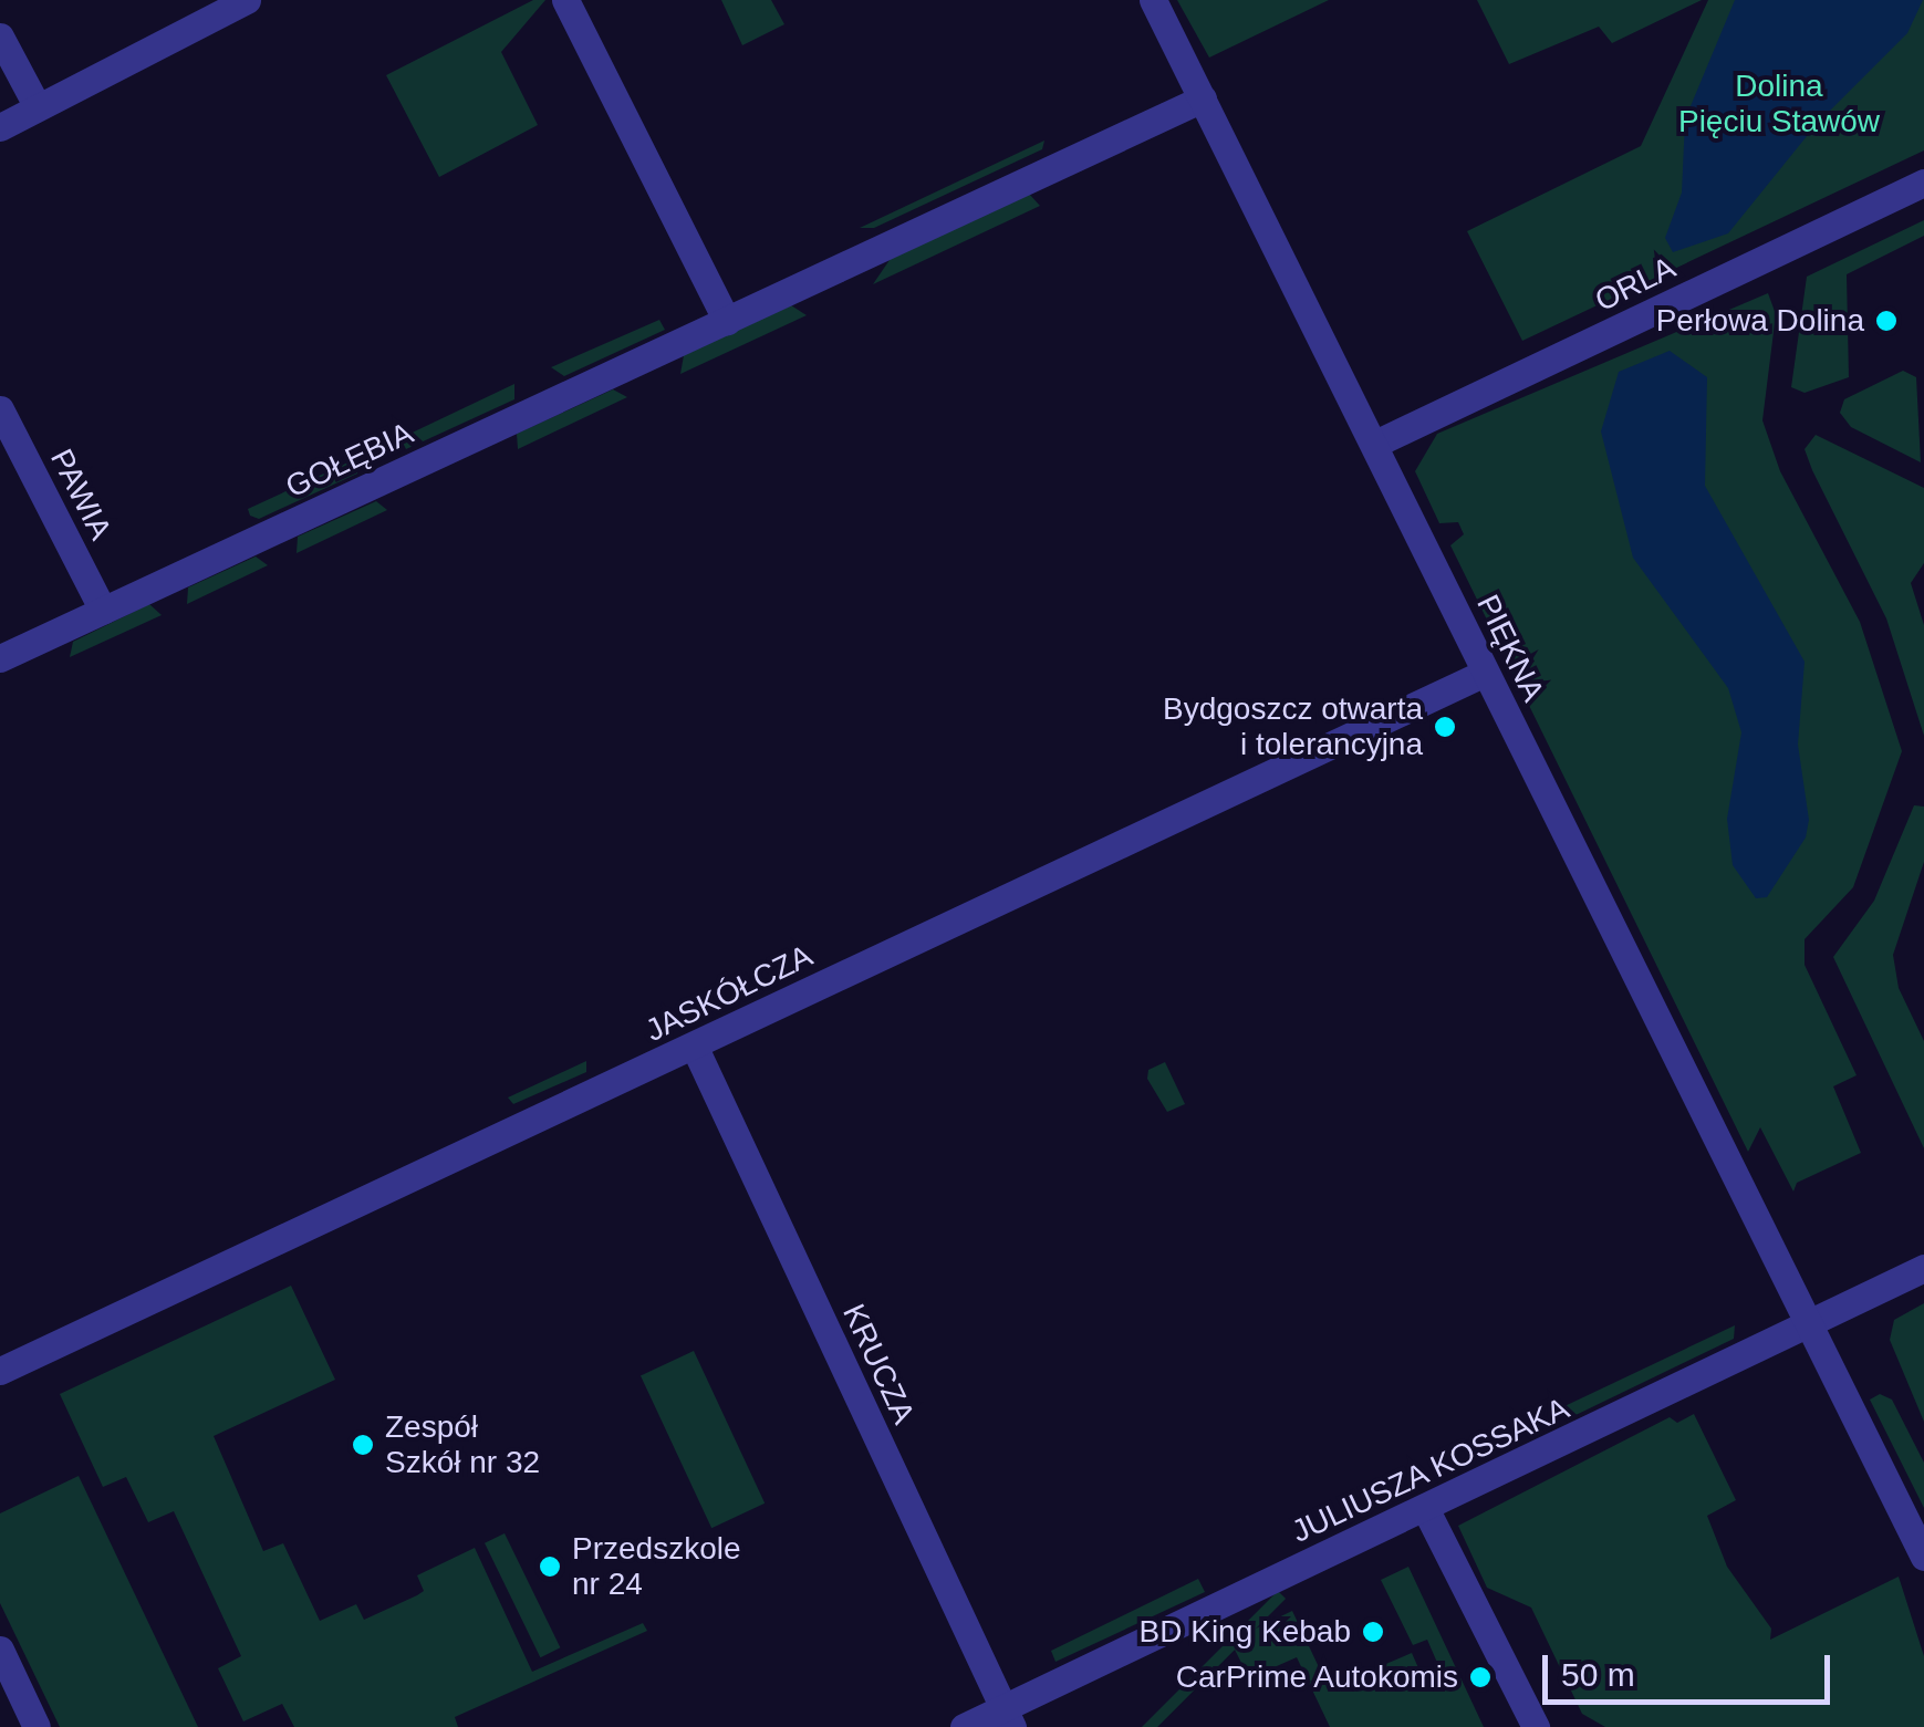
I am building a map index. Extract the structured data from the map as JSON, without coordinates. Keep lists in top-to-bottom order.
{
  "streets": {
    "street": [
      "ORLA",
      "GOŁĘBIA",
      "PAWIA",
      "PIĘKNA",
      "JASKÓŁCZA",
      "KRUCZA",
      "JULIUSZA KOSSAKA"
    ]
  },
  "crossings": [
    ["ORLA", "PIĘKNA"],
    ["GOŁĘBIA", "PAWIA"],
    ["GOŁĘBIA", "PIĘKNA"],
    ["PIĘKNA", "JASKÓŁCZA"],
    ["PIĘKNA", "JULIUSZA KOSSAKA"],
    ["JASKÓŁCZA", "KRUCZA"],
    ["KRUCZA", "JULIUSZA KOSSAKA"]
  ],
  "parks": ["Dolina Pięciu Stawów"],
  "places": [
    "Perłowa Dolina",
    "Bydgoszcz otwarta i tolerancyjna",
    "Zespół Szkół nr 32",
    "Przedszkole nr 24",
    "BD King Kebab",
    "CarPrime Autokomis"
  ],
  "scale_bar": "50 m"
}
